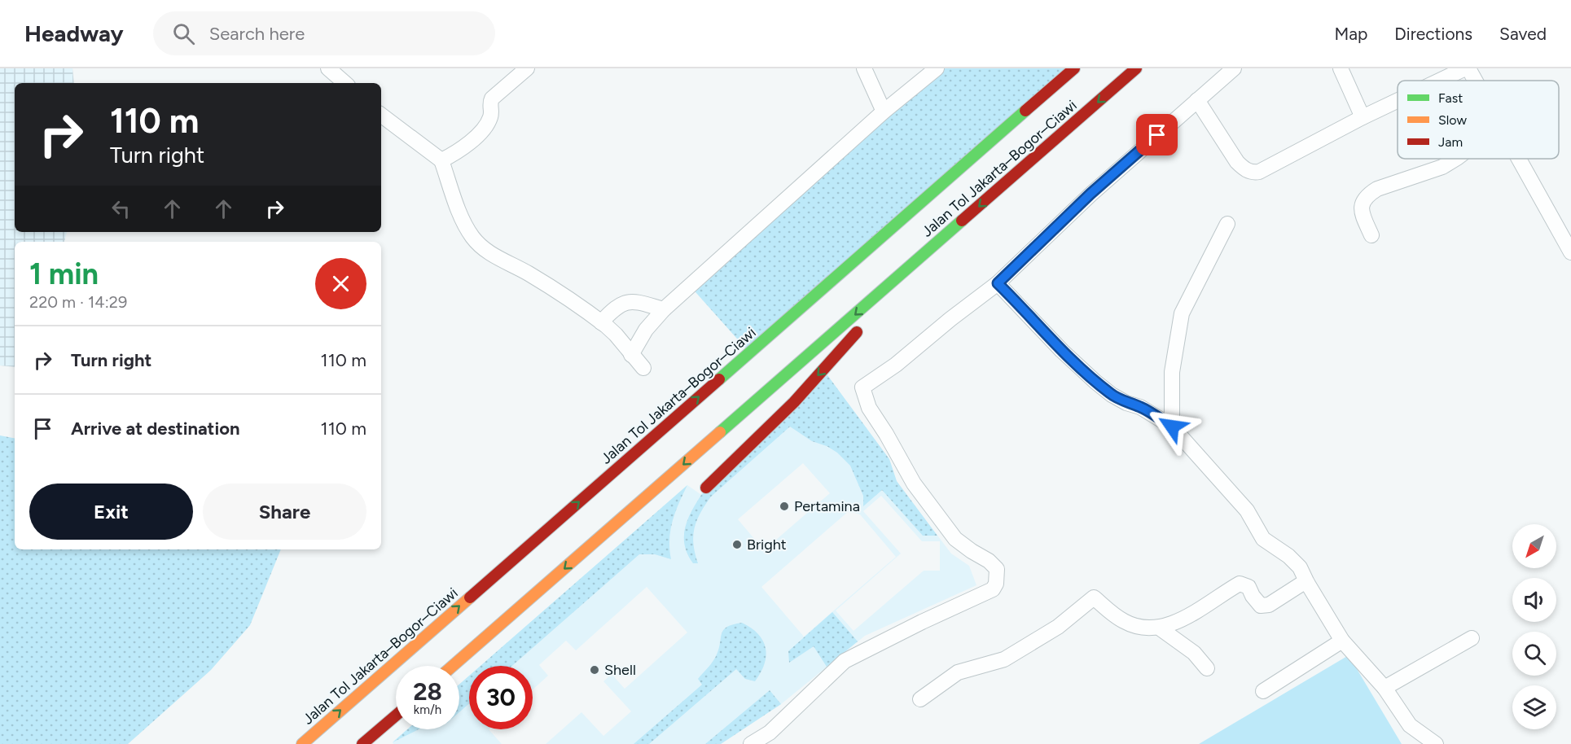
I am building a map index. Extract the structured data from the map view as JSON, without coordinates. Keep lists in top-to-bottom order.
{
  "streets": {
    "highway": ["Jalan Tol Jakarta–Bogor–Ciawi"]
  },
  "places": ["Pertamina", "Bright", "Shell"],
  "legend": ["Fast", "Slow", "Jam"],
  "north": "bottom left",
  "page": {
    "header": "Headway",
    "search": "Search here",
    "nav": ["Map", "Directions", "Saved"],
    "turn": ["110 m", "Turn right"],
    "heading": ["1 min", "220 m · 14:29"],
    "list": [
      {
        "name": "Turn right",
        "value": "110 m"
      },
      {
        "name": "Arrive at destination",
        "value": "110 m"
      }
    ],
    "buttons": ["Exit", "Share"],
    "speed": "28 km/h",
    "limit": "30"
  }
}
